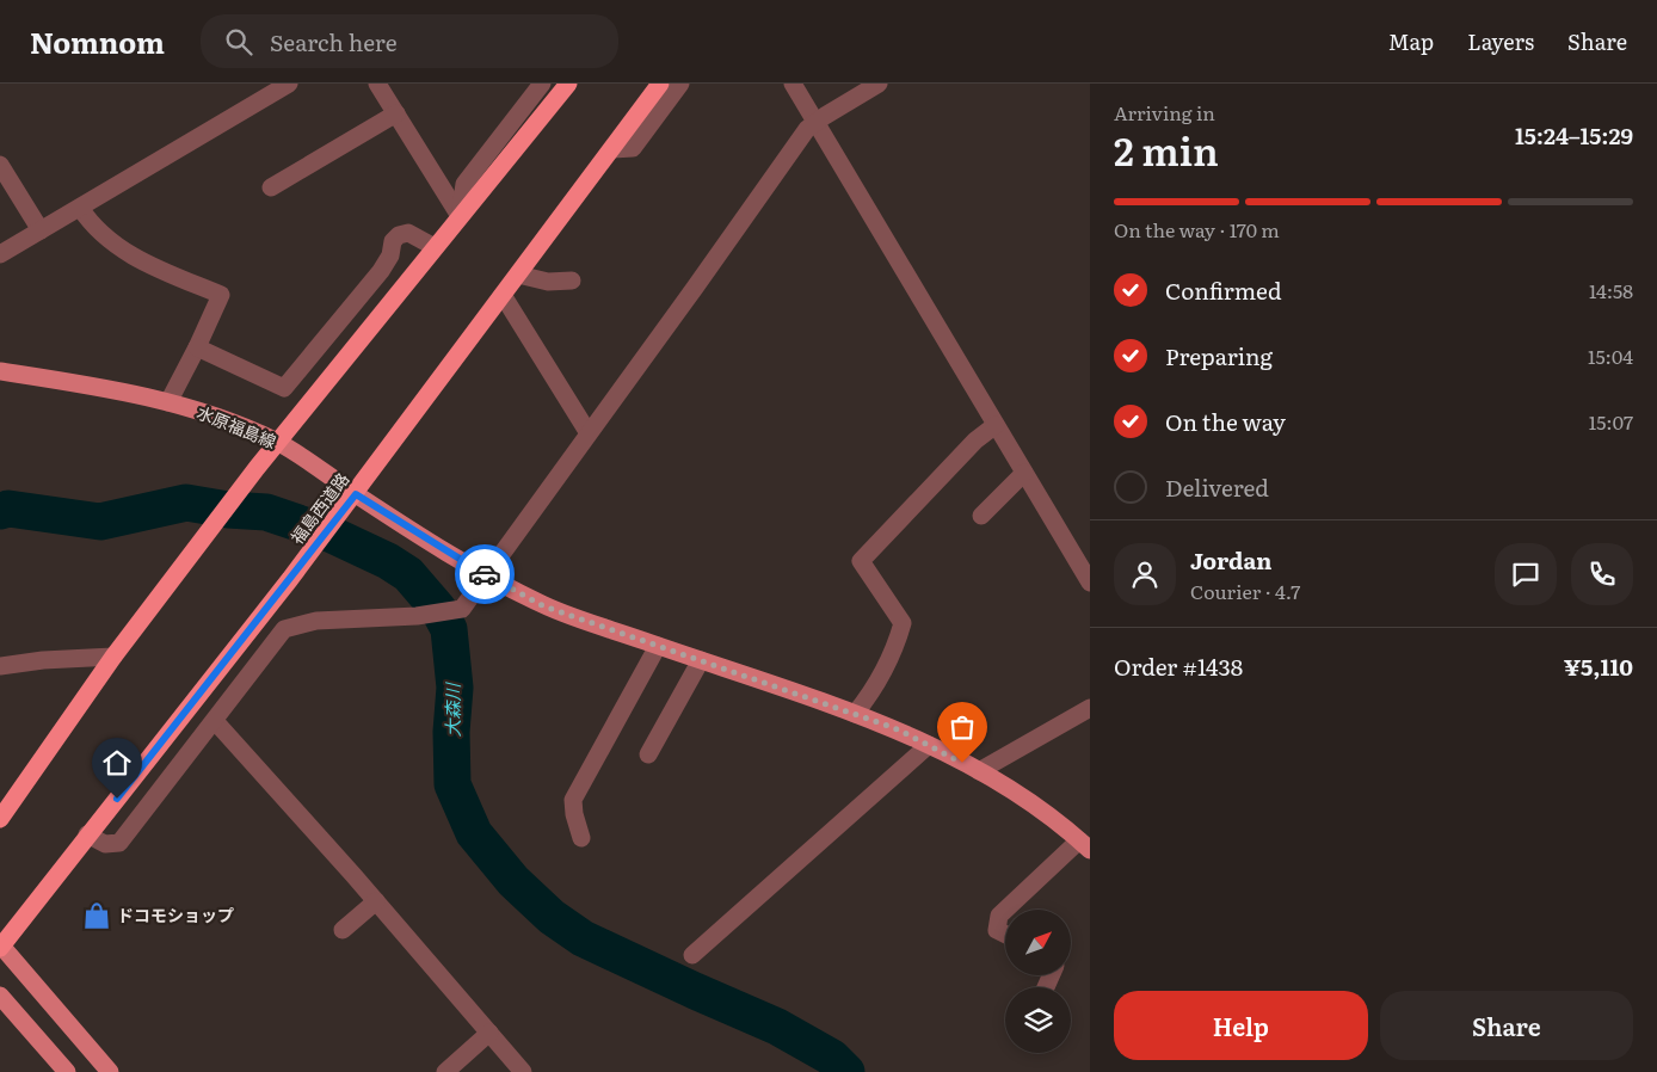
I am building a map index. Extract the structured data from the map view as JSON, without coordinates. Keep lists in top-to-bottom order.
{
  "streets": {
    "highway": ["福島西道路"],
    "main road": ["水原福島線"]
  },
  "crossings": [
    ["水原福島線", "福島西道路"]
  ],
  "water": ["大森川"],
  "places": {
    "shop": ["ドコモショップ"]
  },
  "north": "top right",
  "page": {
    "header": "Nomnom",
    "search": "Search here",
    "nav": ["Map", "Layers", "Share"],
    "heading": ["2 min", "Arriving in", "15:24–15:29"],
    "panel": [
      "Jordan",
      "Courier · 4.7",
      "Order #1438",
      "¥5,110"
    ],
    "bar": "On the way · 170 m",
    "list": [
      ["Confirmed", "14:58"],
      ["Preparing", "15:04"],
      ["On the way", "15:07"],
      "Delivered"
    ],
    "buttons": ["Help", "Share"]
  }
}
